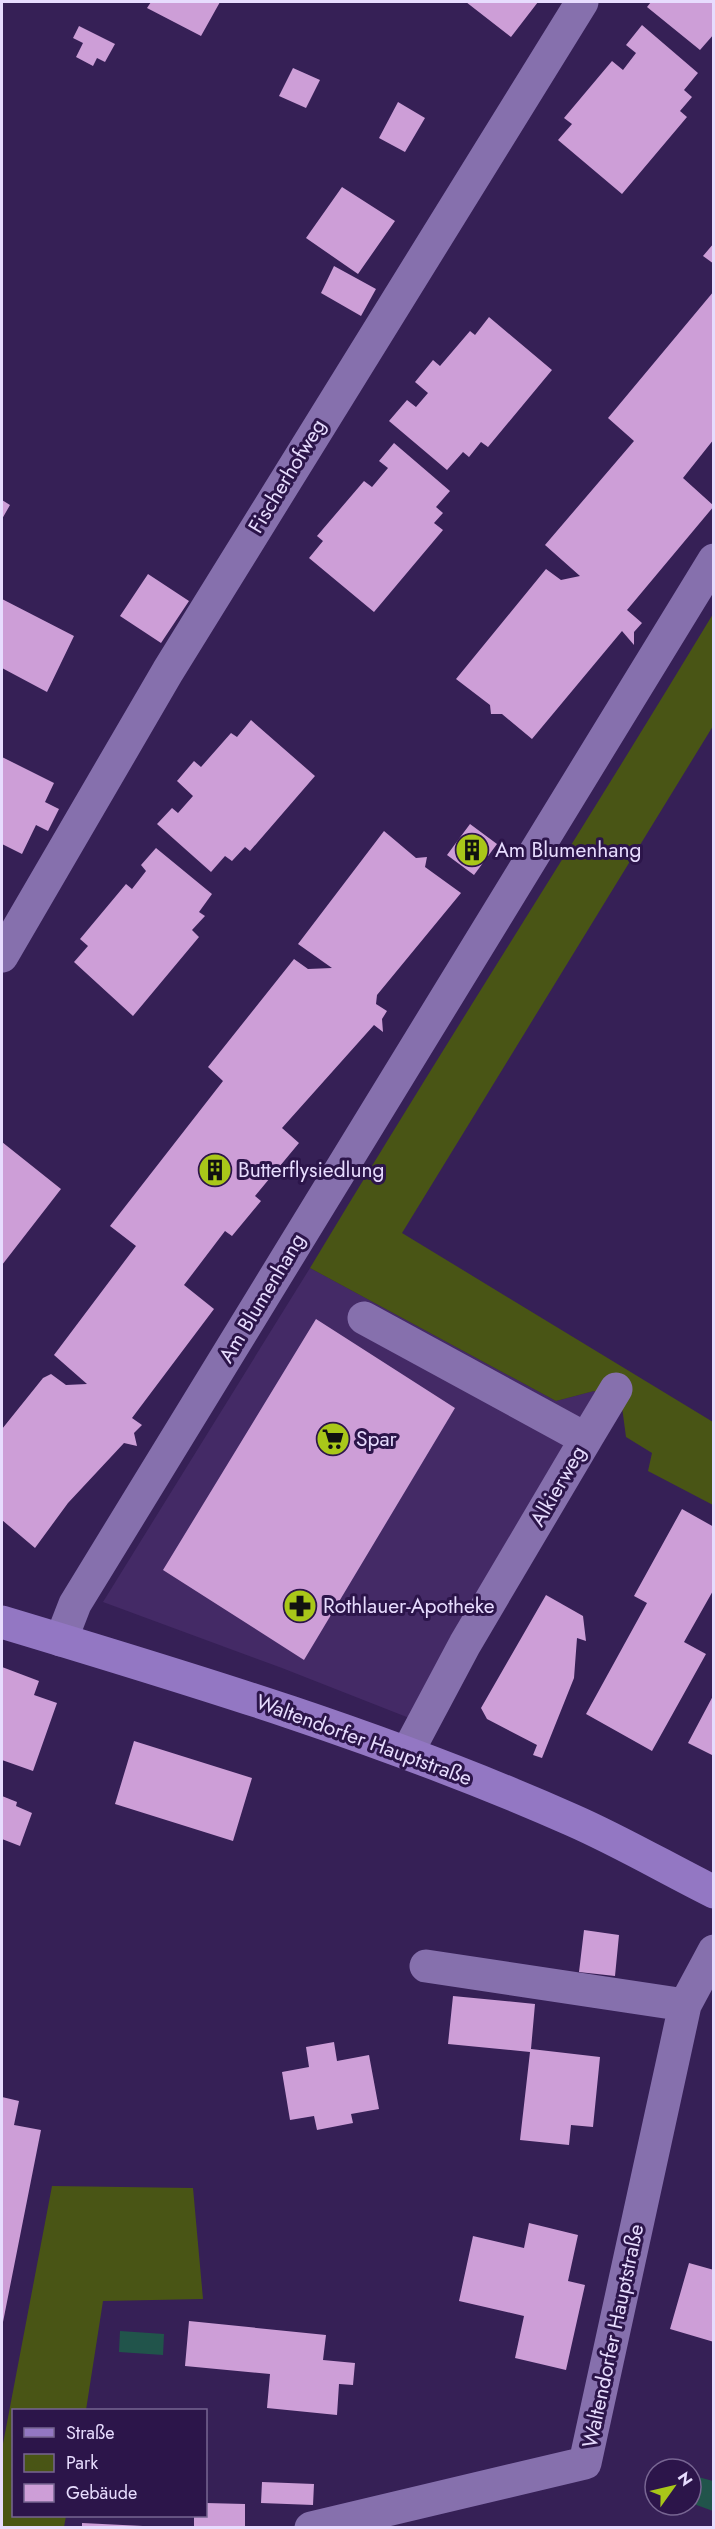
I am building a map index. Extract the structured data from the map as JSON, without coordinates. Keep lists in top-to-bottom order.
{
  "streets": {
    "main road": ["Waltendorfer Hauptstraße"],
    "street": ["Fischerhofweg", "Am Blumenhang", "Alkierweg"]
  },
  "crossings": [
    ["Am Blumenhang", "Waltendorfer Hauptstraße"],
    ["Alkierweg", "Waltendorfer Hauptstraße"]
  ],
  "places": {
    "building": ["Am Blumenhang", "Butterflysiedlung"],
    "supermarket": ["Spar"],
    "pharmacy": ["Rothlauer-Apotheke"]
  },
  "legend": ["Straße", "Park", "Gebäude"],
  "north": "top right"
}
